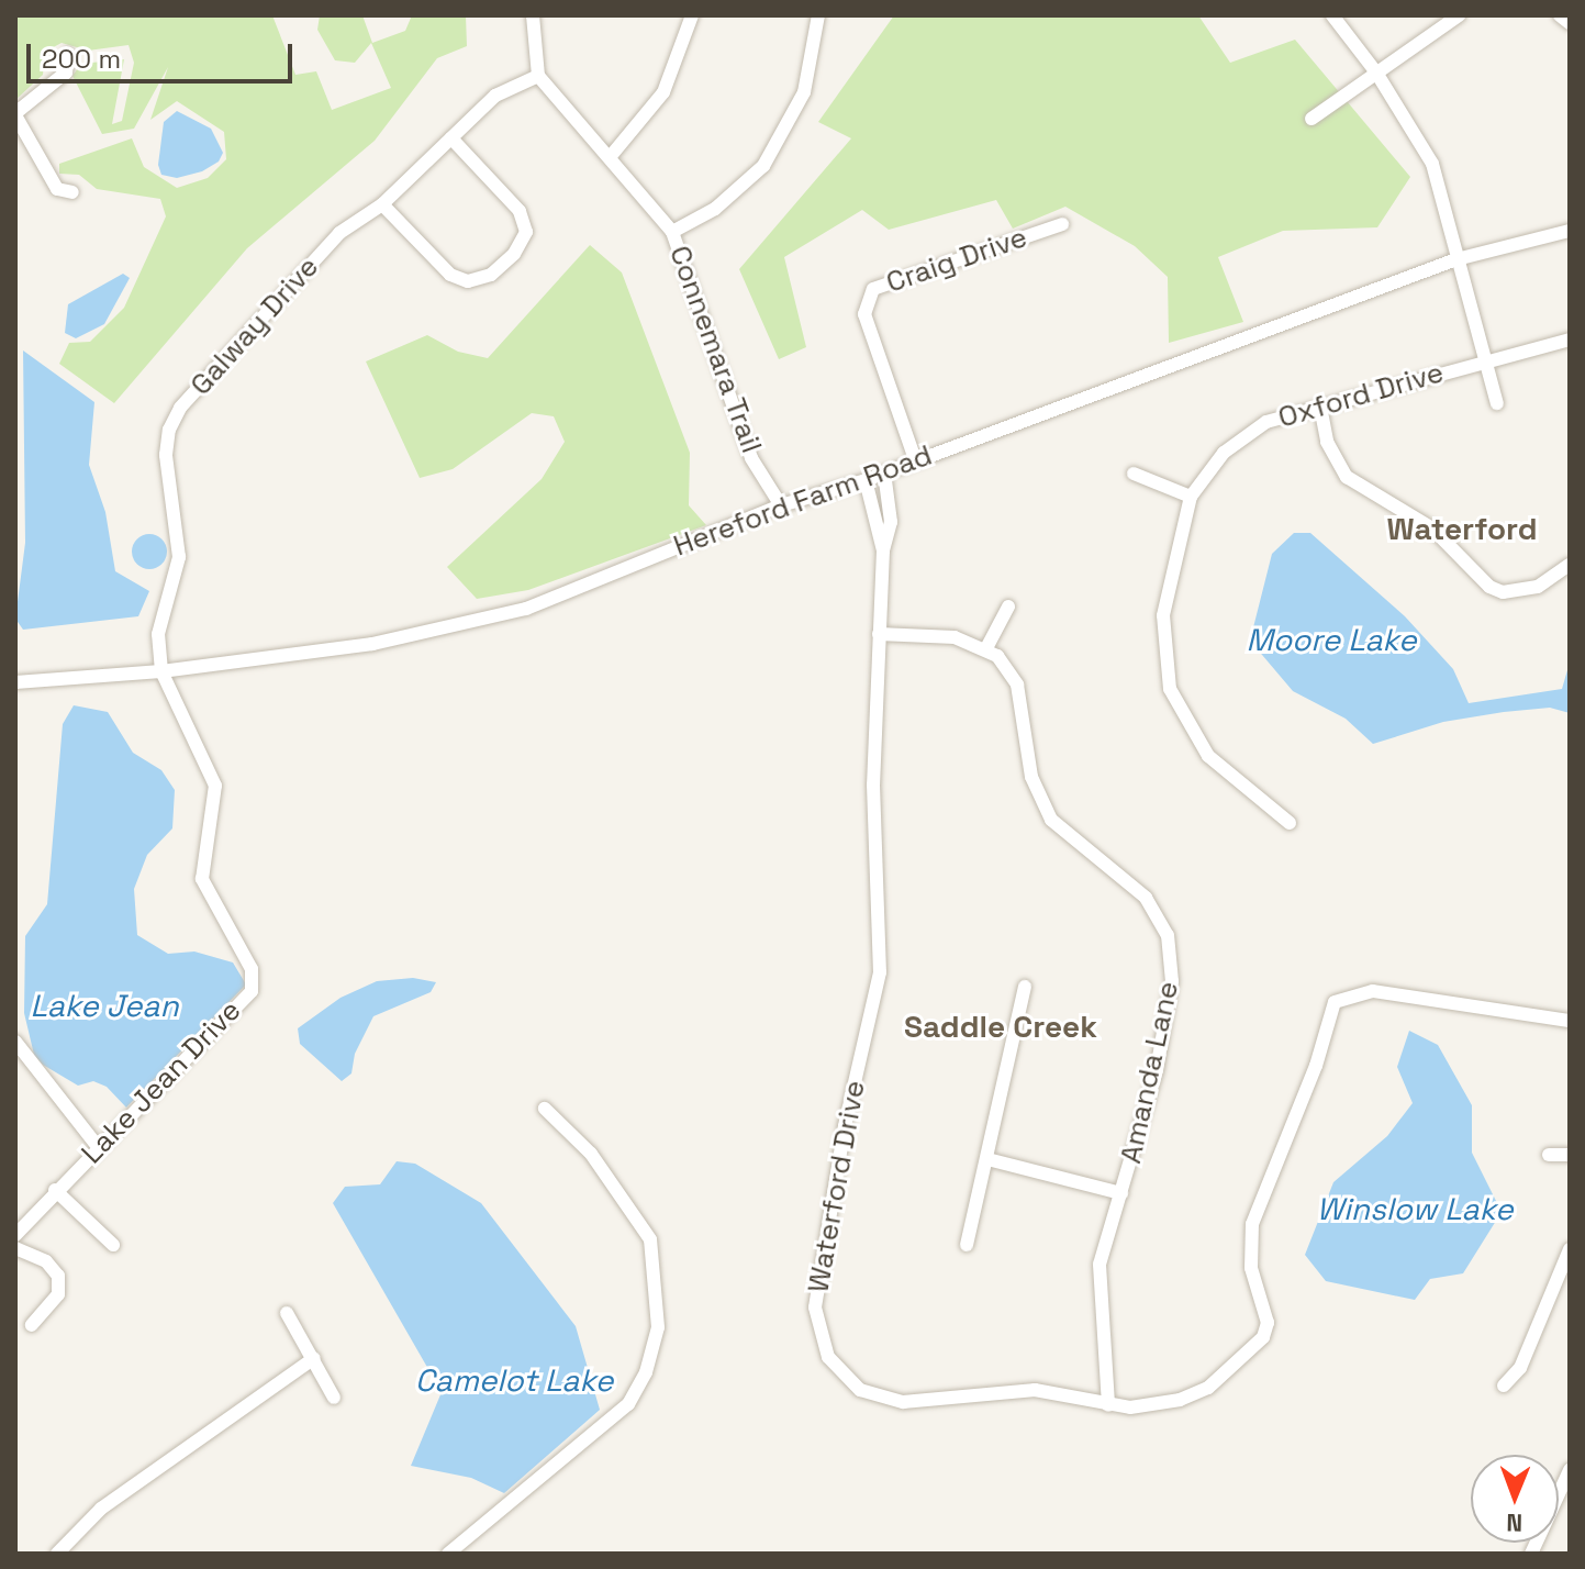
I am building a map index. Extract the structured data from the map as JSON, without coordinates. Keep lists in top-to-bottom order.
{
  "streets": {
    "street": [
      "Craig Drive",
      "Galway Drive",
      "Connemara Trail",
      "Oxford Drive",
      "Hereford Farm Road",
      "Amanda Lane",
      "Lake Jean Drive",
      "Waterford Drive"
    ]
  },
  "crossings": [
    ["Craig Drive", "Hereford Farm Road"],
    ["Galway Drive", "Connemara Trail"],
    ["Galway Drive", "Hereford Farm Road"],
    ["Galway Drive", "Lake Jean Drive"],
    ["Connemara Trail", "Hereford Farm Road"],
    ["Hereford Farm Road", "Lake Jean Drive"],
    ["Hereford Farm Road", "Waterford Drive"],
    ["Amanda Lane", "Waterford Drive"]
  ],
  "districts": ["Waterford", "Saddle Creek"],
  "water": [
    "Moore Lake",
    "Lake Jean",
    "Winslow Lake",
    "Camelot Lake"
  ],
  "scale_bar": "200 m",
  "north": "bottom"
}
